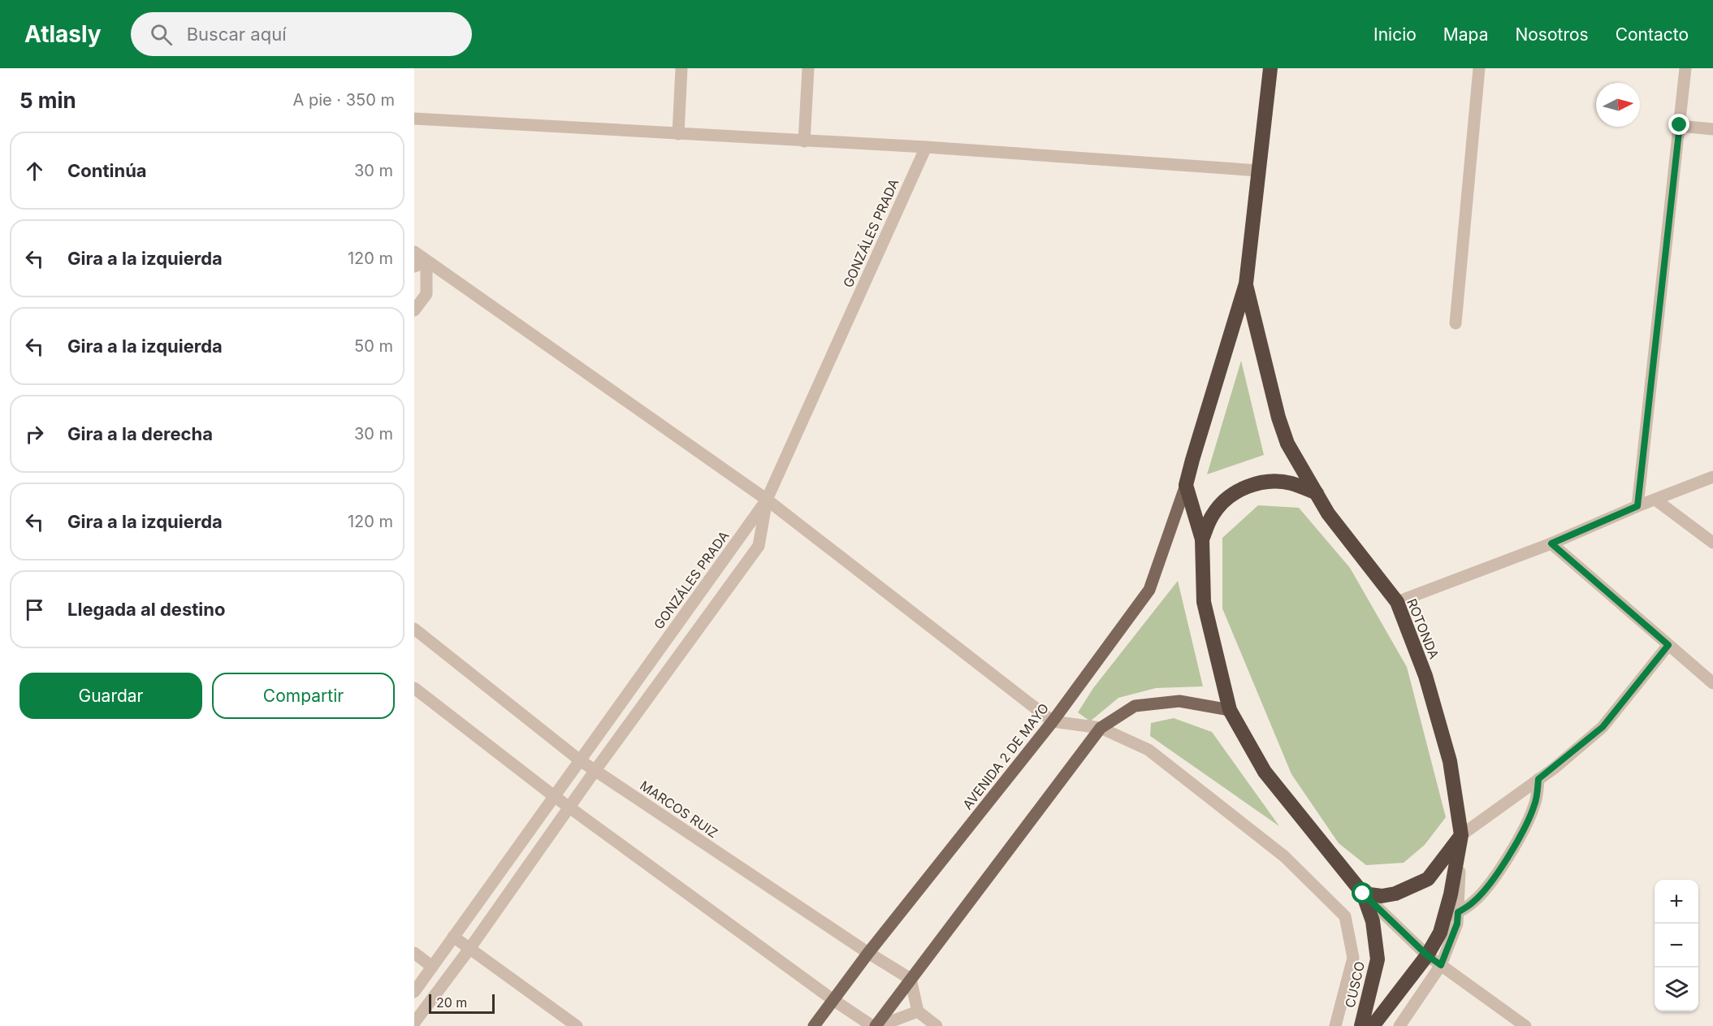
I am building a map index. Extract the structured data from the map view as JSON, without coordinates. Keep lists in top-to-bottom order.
{
  "streets": {
    "highway": ["ROTONDA", "CUSCO"],
    "main road": ["AVENIDA 2 DE MAYO"],
    "street": ["GONZÁLES PRADA", "MARCOS RUIZ"]
  },
  "crossings": [
    ["GONZÁLES PRADA", "MARCOS RUIZ"],
    ["AVENIDA 2 DE MAYO", "MARCOS RUIZ"]
  ],
  "scale_bar": "20 m",
  "north": "right",
  "page": {
    "header": "Atlasly",
    "search": "Buscar aquí",
    "nav": [
      "Inicio",
      "Mapa",
      "Nosotros",
      "Contacto"
    ],
    "heading": ["5 min", "A pie · 350 m"],
    "list": [
      ["Continúa", "30 m"],
      ["Gira a la izquierda", "120 m"],
      ["Gira a la izquierda", "50 m"],
      ["Gira a la derecha", "30 m"],
      ["Gira a la izquierda", "120 m"],
      "Llegada al destino"
    ],
    "buttons": ["Guardar", "Compartir"],
    "map_buttons": ["+", "−"],
    "scale": "20 m"
  }
}
